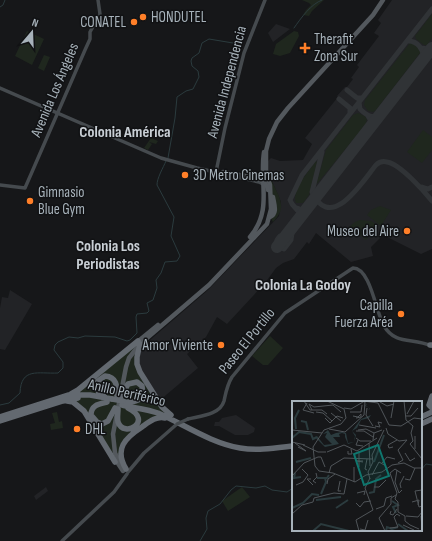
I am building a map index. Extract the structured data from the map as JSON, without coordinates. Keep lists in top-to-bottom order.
{
  "streets": {
    "highway": ["Anillo Periférico"],
    "main road": ["Avenida Independencia", "Avenida Los Ángeles", "Paseo El Portillo"]
  },
  "crossings": [
    ["Paseo El Portillo", "Anillo Periférico"]
  ],
  "districts": ["Colonia América", "Colonia Los Periodistas", "Colonia La Godoy"],
  "places": {
    "other": [
      "HONDUTEL",
      "CONATEL",
      "3D Metro Cinemas",
      "Gimnasio Blue Gym",
      "Museo del Aire",
      "Capilla Fuerza Aréa",
      "Amor Viviente",
      "DHL"
    ],
    "health": ["Therafit Zona Sur"]
  },
  "north": "top"
}
